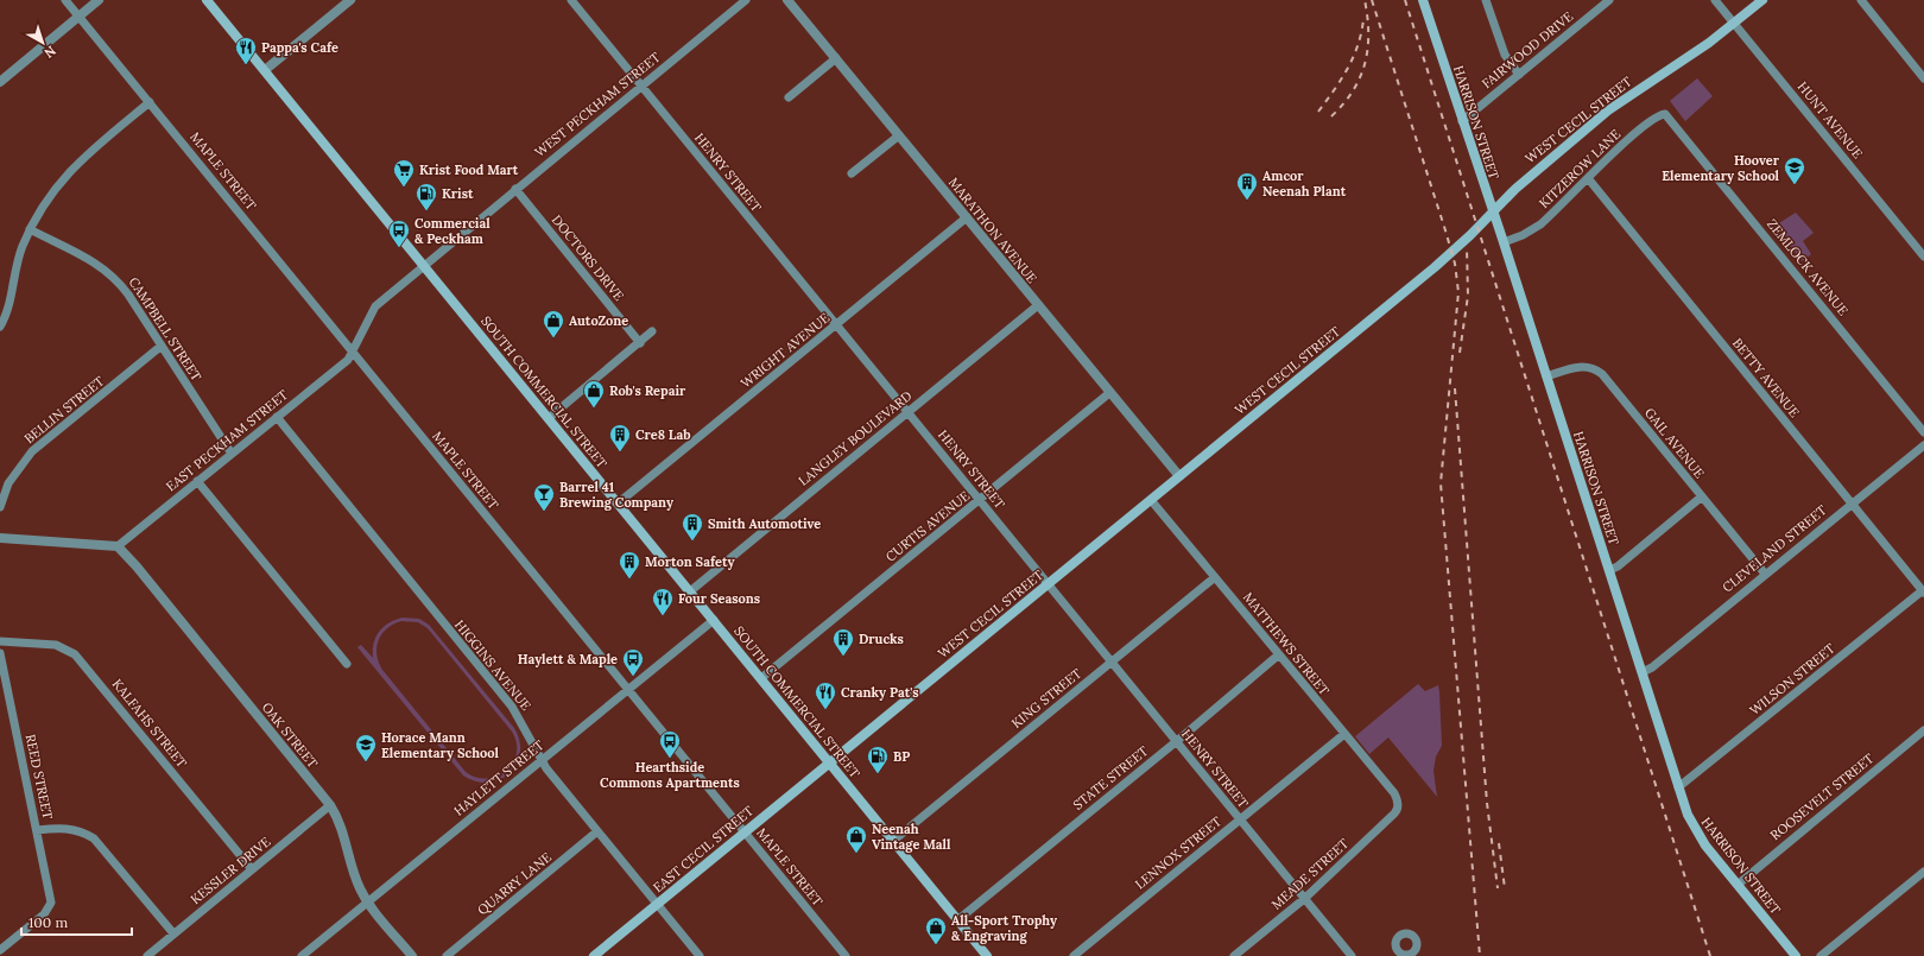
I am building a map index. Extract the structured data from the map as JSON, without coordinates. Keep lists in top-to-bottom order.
{
  "streets": {
    "main road": [
      "WEST CECIL STREET",
      "HARRISON STREET",
      "SOUTH COMMERCIAL STREET",
      "EAST CECIL STREET"
    ],
    "street": [
      "FAIRWOOD DRIVE",
      "WEST PECKHAM STREET",
      "HUNT AVENUE",
      "KITZEROW LANE",
      "MAPLE STREET",
      "HENRY STREET",
      "MARATHON AVENUE",
      "DOCTORS DRIVE",
      "ZEMLOCK AVENUE",
      "CAMPBELL STREET",
      "WRIGHT AVENUE",
      "BETTY AVENUE",
      "BELLIN STREET",
      "LANGLEY BOULEVARD",
      "EAST PECKHAM STREET",
      "GAIL AVENUE",
      "CURTIS AVENUE",
      "CLEVELAND STREET",
      "MATTHEWS STREET",
      "HIGGINS AVENUE",
      "WILSON STREET",
      "KING STREET",
      "KALFAHS STREET",
      "OAK STREET",
      "REED STREET",
      "HAYLETT STREET",
      "STATE STREET",
      "ROOSEVELT STREET",
      "LENNOX STREET",
      "KESSLER DRIVE",
      "MEADE STREET",
      "QUARRY LANE"
    ]
  },
  "crossings": [
    ["FAIRWOOD DRIVE", "HARRISON STREET"],
    ["WEST PECKHAM STREET", "HENRY STREET"],
    ["WEST PECKHAM STREET", "DOCTORS DRIVE"],
    ["WEST PECKHAM STREET", "SOUTH COMMERCIAL STREET"],
    ["WEST PECKHAM STREET", "EAST PECKHAM STREET"],
    ["WEST CECIL STREET", "HUNT AVENUE"],
    ["WEST CECIL STREET", "HENRY STREET"],
    ["WEST CECIL STREET", "MARATHON AVENUE"],
    ["WEST CECIL STREET", "SOUTH COMMERCIAL STREET"],
    ["WEST CECIL STREET", "MATTHEWS STREET"],
    ["WEST CECIL STREET", "EAST CECIL STREET"],
    ["HARRISON STREET", "KITZEROW LANE"],
    ["HARRISON STREET", "GAIL AVENUE"],
    ["HARRISON STREET", "CLEVELAND STREET"],
    ["HARRISON STREET", "WILSON STREET"],
    ["HARRISON STREET", "ROOSEVELT STREET"],
    ["KITZEROW LANE", "ZEMLOCK AVENUE"],
    ["KITZEROW LANE", "BETTY AVENUE"],
    ["MAPLE STREET", "EAST PECKHAM STREET"],
    ["MAPLE STREET", "HAYLETT STREET"],
    ["MAPLE STREET", "EAST CECIL STREET"],
    ["HENRY STREET", "WRIGHT AVENUE"],
    ["HENRY STREET", "LANGLEY BOULEVARD"],
    ["HENRY STREET", "CURTIS AVENUE"],
    ["HENRY STREET", "KING STREET"],
    ["HENRY STREET", "STATE STREET"],
    ["HENRY STREET", "LENNOX STREET"],
    ["HENRY STREET", "MEADE STREET"],
    ["MARATHON AVENUE", "WRIGHT AVENUE"],
    ["MARATHON AVENUE", "LANGLEY BOULEVARD"],
    ["MARATHON AVENUE", "CURTIS AVENUE"],
    ["CAMPBELL STREET", "BELLIN STREET"],
    ["CAMPBELL STREET", "EAST PECKHAM STREET"],
    ["WRIGHT AVENUE", "SOUTH COMMERCIAL STREET"],
    ["BETTY AVENUE", "CLEVELAND STREET"],
    ["BETTY AVENUE", "WILSON STREET"],
    ["SOUTH COMMERCIAL STREET", "LANGLEY BOULEVARD"],
    ["SOUTH COMMERCIAL STREET", "EAST PECKHAM STREET"],
    ["SOUTH COMMERCIAL STREET", "CURTIS AVENUE"],
    ["SOUTH COMMERCIAL STREET", "KING STREET"],
    ["SOUTH COMMERCIAL STREET", "HAYLETT STREET"],
    ["SOUTH COMMERCIAL STREET", "STATE STREET"],
    ["SOUTH COMMERCIAL STREET", "EAST CECIL STREET"],
    ["EAST PECKHAM STREET", "HIGGINS AVENUE"],
    ["EAST PECKHAM STREET", "OAK STREET"],
    ["GAIL AVENUE", "CLEVELAND STREET"],
    ["MATTHEWS STREET", "KING STREET"],
    ["MATTHEWS STREET", "STATE STREET"],
    ["MATTHEWS STREET", "LENNOX STREET"],
    ["MATTHEWS STREET", "MEADE STREET"],
    ["HIGGINS AVENUE", "HAYLETT STREET"],
    ["HIGGINS AVENUE", "EAST CECIL STREET"],
    ["HIGGINS AVENUE", "QUARRY LANE"],
    ["KALFAHS STREET", "KESSLER DRIVE"],
    ["OAK STREET", "HAYLETT STREET"],
    ["OAK STREET", "KESSLER DRIVE"]
  ],
  "places": {
    "restaurant": ["Pappa's Cafe", "Four Seasons", "Cranky Pat's"],
    "school or university": ["Hoover Elementary School", "Horace Mann Elementary School"],
    "supermarket": ["Krist Food Mart"],
    "building": [
      "Amcor Neenah Plant",
      "Cre8 Lab",
      "Smith Automotive",
      "Morton Safety",
      "Drucks"
    ],
    "fuel station": ["Krist", "BP"],
    "bus stop": ["Commercial & Peckham", "Haylett & Maple", "Hearthside Commons Apartments"],
    "shop": [
      "AutoZone",
      "Rob's Repair",
      "Neenah Vintage Mall",
      "All-Sport Trophy & Engraving"
    ],
    "bar": ["Barrel 41 Brewing Company"]
  },
  "scale_bar": "100 m",
  "north": "bottom right"
}
